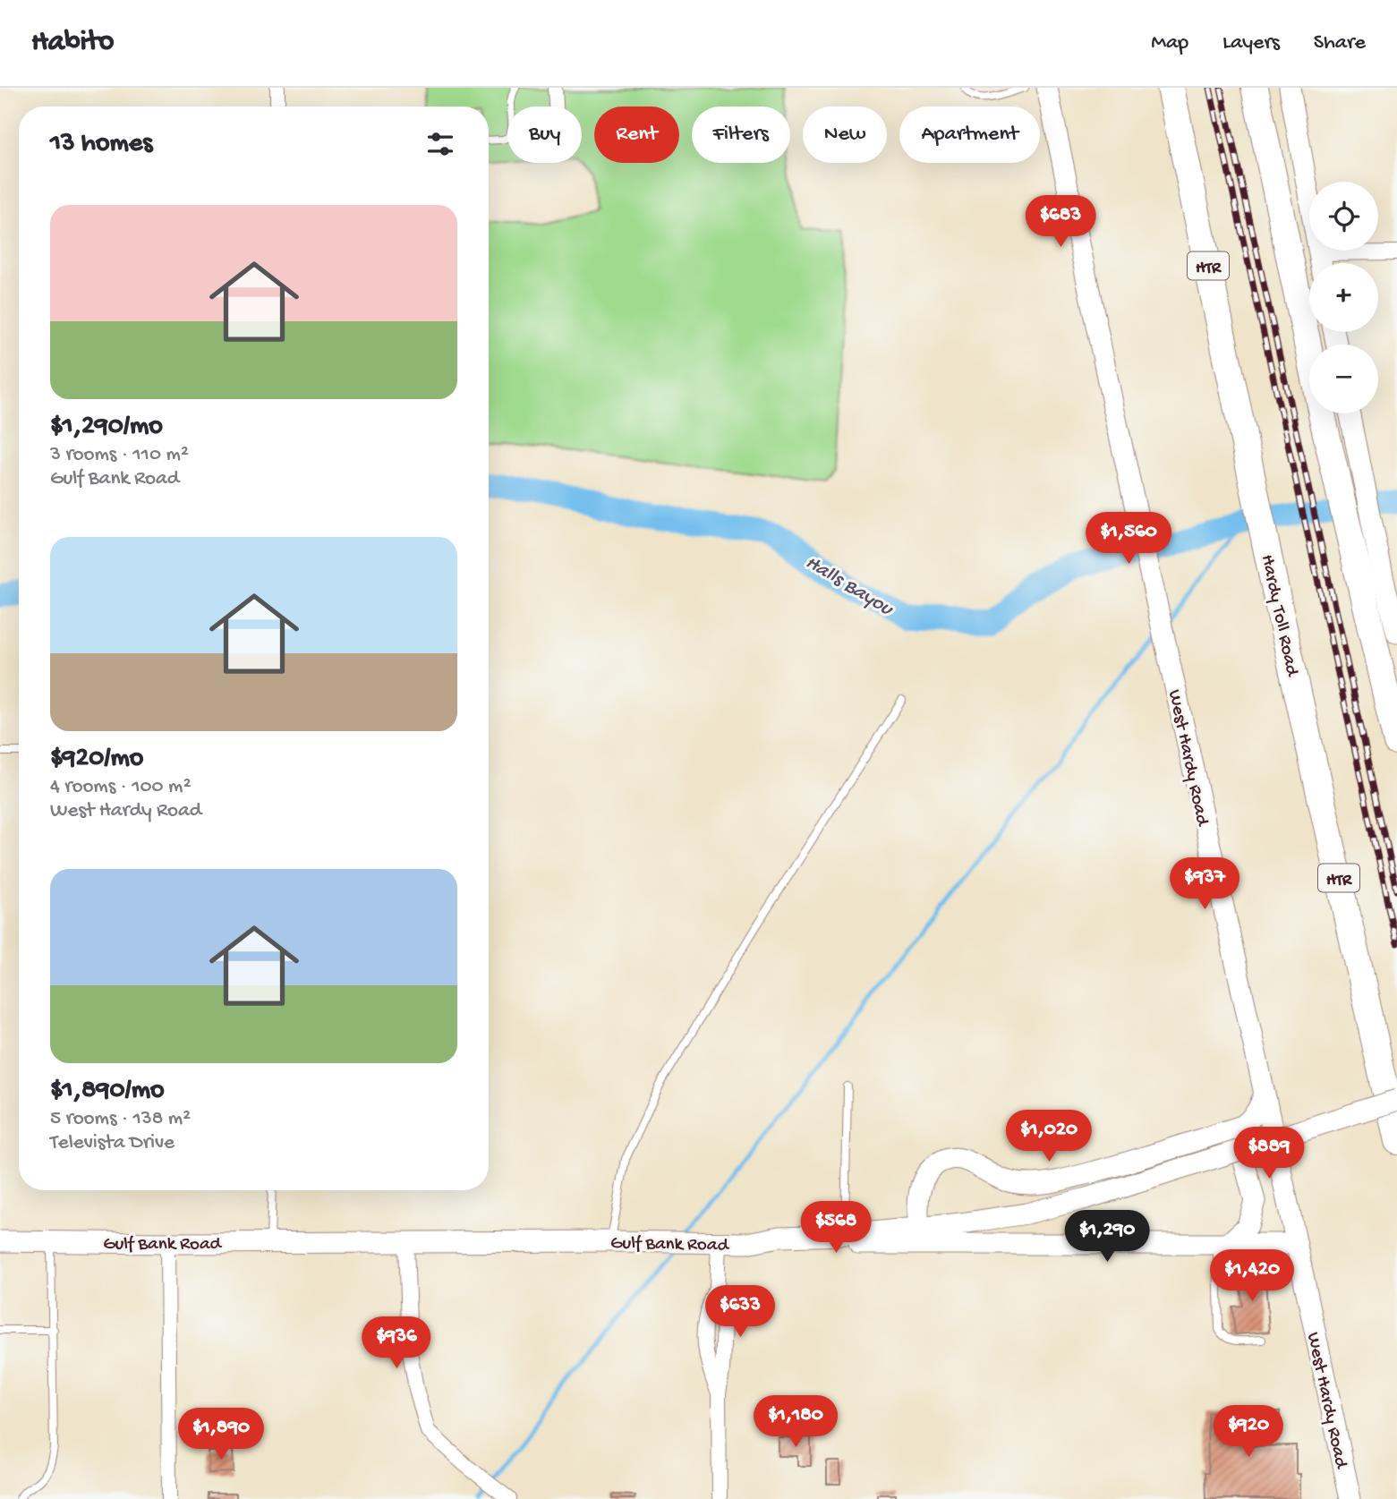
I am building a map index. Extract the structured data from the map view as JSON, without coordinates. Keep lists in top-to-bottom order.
{
  "streets": {
    "highway": ["HTR", "Hardy Toll Road"],
    "main road": ["West Hardy Road", "Gulf Bank Road"]
  },
  "water": ["Halls Bayou"],
  "page": {
    "header": "Habito",
    "nav": ["Map", "Layers", "Share"],
    "chip": [
      "Buy",
      "Rent",
      "Filters",
      "New",
      "Apartment"
    ],
    "heading": "13 homes",
    "map_buttons": ["+", "−"],
    "list": [
      {
        "name": "$1,290/mo",
        "note": "3 rooms · 110 m² · Gulf Bank Road"
      },
      {
        "name": "$920/mo",
        "note": "4 rooms · 100 m² · West Hardy Road"
      },
      {
        "name": "$1,890/mo",
        "note": "5 rooms · 138 m² · Televista Drive"
      }
    ],
    "price": [
      "$683",
      "$1,560",
      "$937",
      "$1,020",
      "$889",
      "$568",
      "$1,290",
      "$1,420",
      "$633",
      "$936",
      "$1,180",
      "$920",
      "$1,890"
    ]
  }
}
